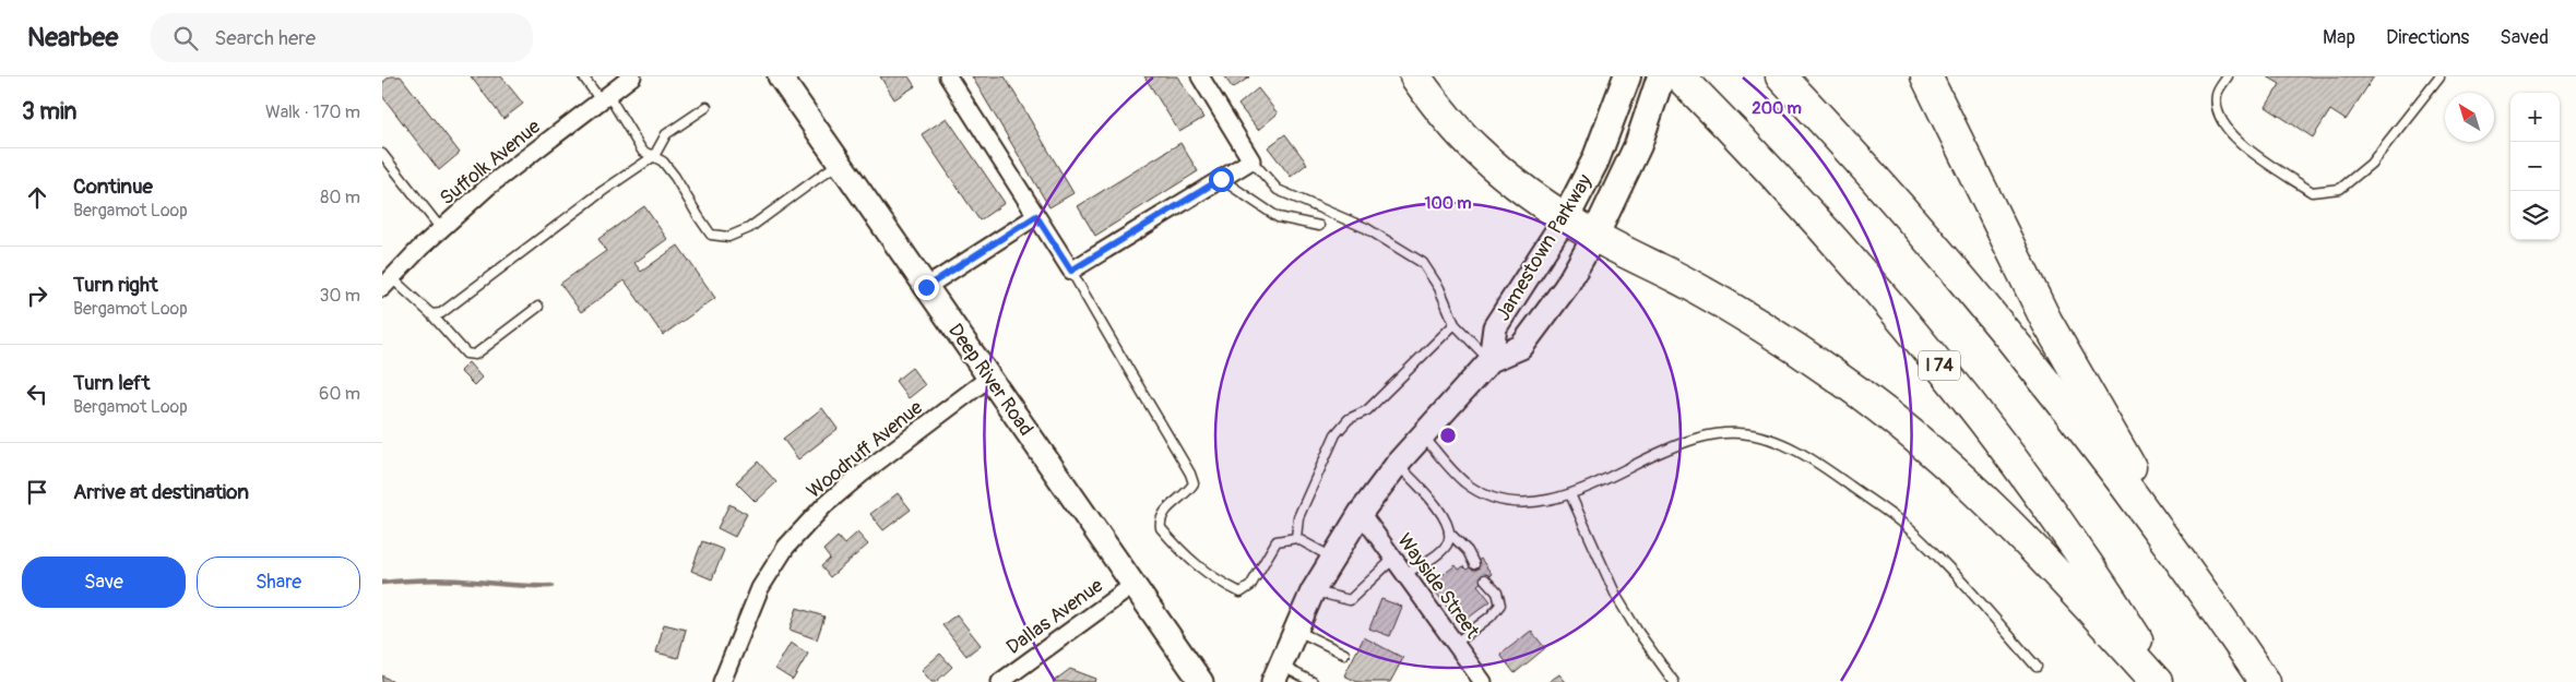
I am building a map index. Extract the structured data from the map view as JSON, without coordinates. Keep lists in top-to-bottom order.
{
  "streets": {
    "highway": ["I 74"],
    "main road": ["Jamestown Parkway"],
    "street": [
      "Suffolk Avenue",
      "Deep River Road",
      "Woodruff Avenue",
      "Wayside Street",
      "Dallas Avenue"
    ]
  },
  "crossings": [
    ["Jamestown Parkway", "Wayside Street"],
    ["Deep River Road", "Woodruff Avenue"],
    ["Deep River Road", "Dallas Avenue"]
  ],
  "north": "top left",
  "page": {
    "header": "Nearbee",
    "search": "Search here",
    "nav": ["Map", "Directions", "Saved"],
    "heading": ["3 min", "Walk · 170 m"],
    "map_buttons": ["+", "−"],
    "list": [
      ["Continue", "Bergamot Loop", "80 m"],
      ["Turn right", "Bergamot Loop", "30 m"],
      ["Turn left", "Bergamot Loop", "60 m"],
      "Arrive at destination"
    ],
    "buttons": ["Save", "Share"]
  },
  "rings": ["200 m", "100 m"]
}
